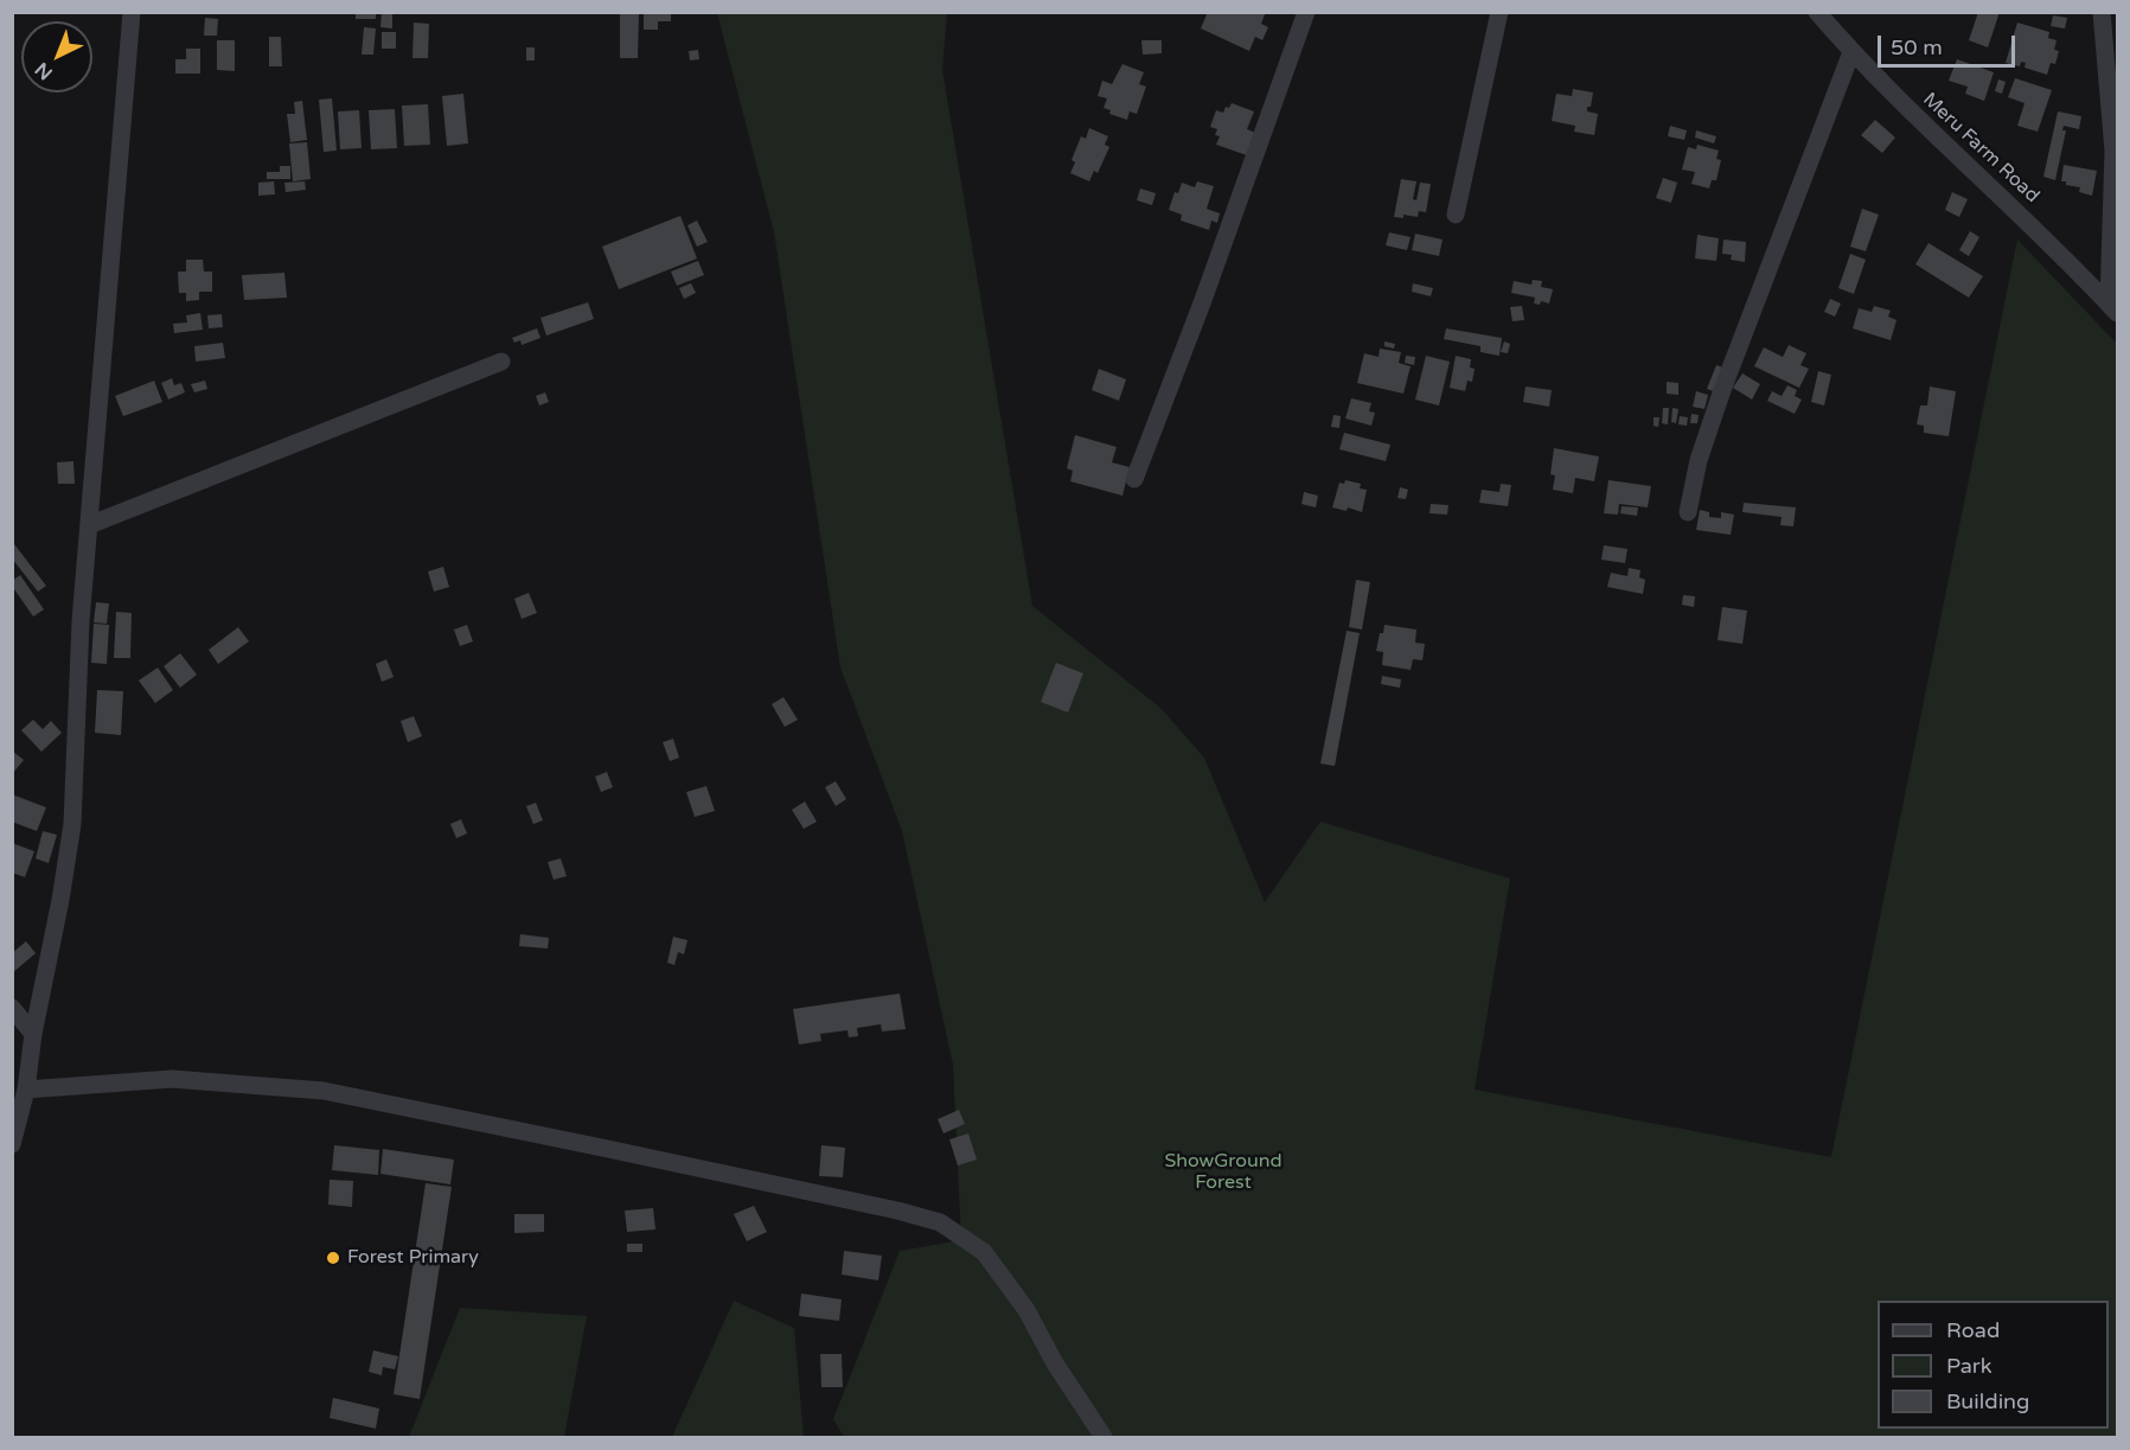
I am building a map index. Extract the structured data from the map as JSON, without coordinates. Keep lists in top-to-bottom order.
{
  "streets": {
    "street": ["Meru Farm Road"]
  },
  "parks": ["ShowGround Forest"],
  "places": ["Forest Primary"],
  "legend": ["Road", "Park", "Building"],
  "scale_bar": "50 m",
  "north": "bottom left"
}
